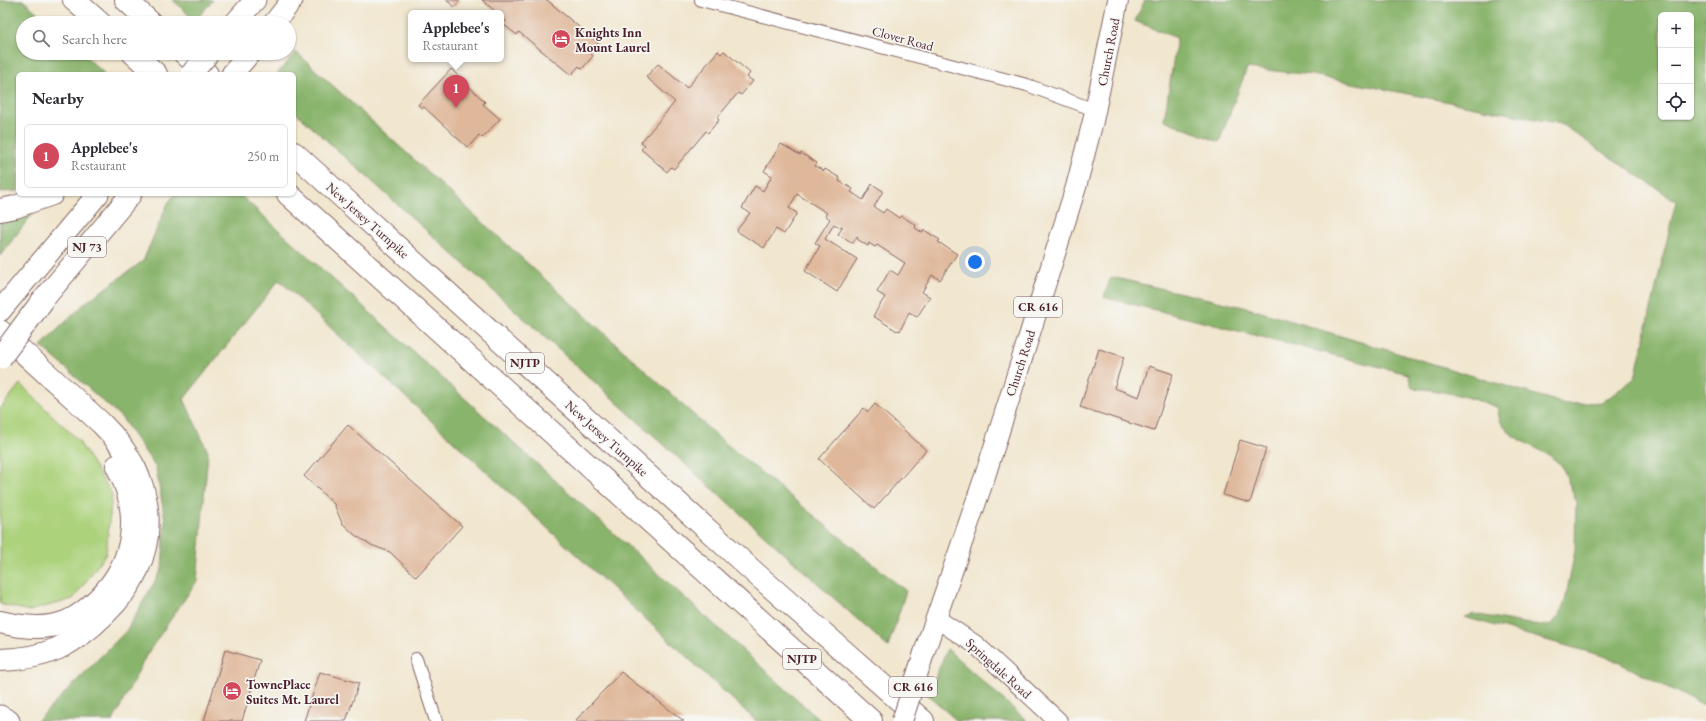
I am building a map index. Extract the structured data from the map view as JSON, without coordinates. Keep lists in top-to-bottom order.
{
  "streets": {
    "highway": ["New Jersey Turnpike", "NJ 73", "NJTP"],
    "main road": ["Church Road", "CR 616", "Springdale Road"],
    "street": ["Clover Road"]
  },
  "crossings": [
    ["Clover Road", "Church Road"],
    ["Church Road", "Springdale Road"]
  ],
  "places": {
    "hotel": ["Knights Inn Mount Laurel", "TownePlace Suites Mt. Laurel"]
  },
  "page": {
    "popup": ["Applebee's", "Restaurant"],
    "map_buttons": ["+", "−"],
    "search": "Search here",
    "heading": "Nearby",
    "pins": "1",
    "list": [
      {
        "mark": "1",
        "name": "Applebee's",
        "note": "Restaurant",
        "value": "250 m"
      }
    ]
  }
}
